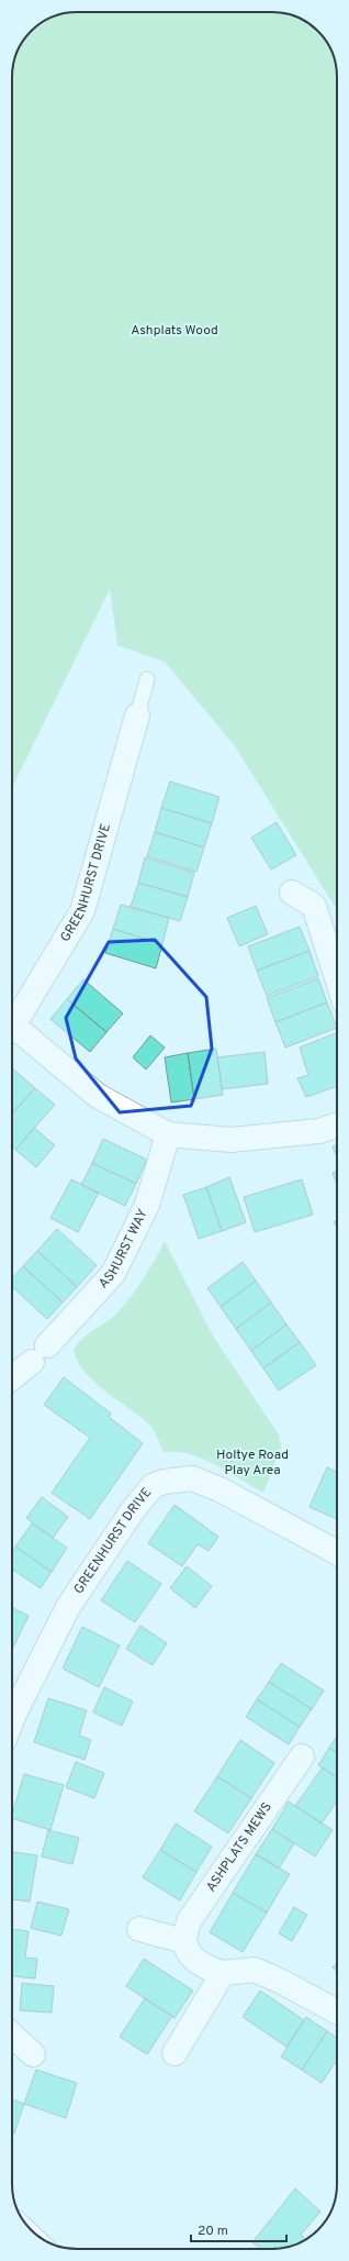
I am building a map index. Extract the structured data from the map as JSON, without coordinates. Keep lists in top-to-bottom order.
{
  "streets": {
    "street": ["GREENHURST DRIVE", "ASHURST WAY", "ASHPLATS MEWS"]
  },
  "parks": ["Ashplats Wood", "Holtye Road Play Area"],
  "scale_bar": "20 m"
}
